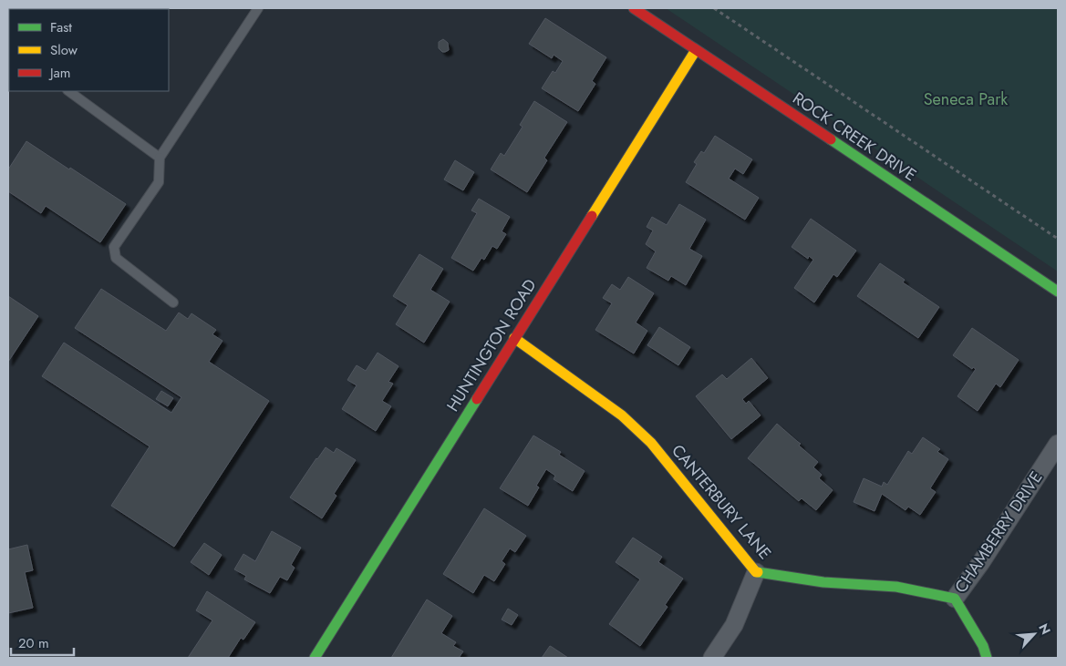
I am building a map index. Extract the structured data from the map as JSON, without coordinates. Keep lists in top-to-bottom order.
{
  "streets": {
    "street": [
      "ROCK CREEK DRIVE",
      "HUNTINGTON ROAD",
      "CANTERBURY LANE",
      "CHAMBERRY DRIVE"
    ]
  },
  "crossings": [
    ["ROCK CREEK DRIVE", "HUNTINGTON ROAD"],
    ["HUNTINGTON ROAD", "CANTERBURY LANE"],
    ["CANTERBURY LANE", "CHAMBERRY DRIVE"]
  ],
  "parks": ["Seneca Park"],
  "legend": ["Fast", "Slow", "Jam"],
  "scale_bar": "20 m",
  "north": "top right"
}
